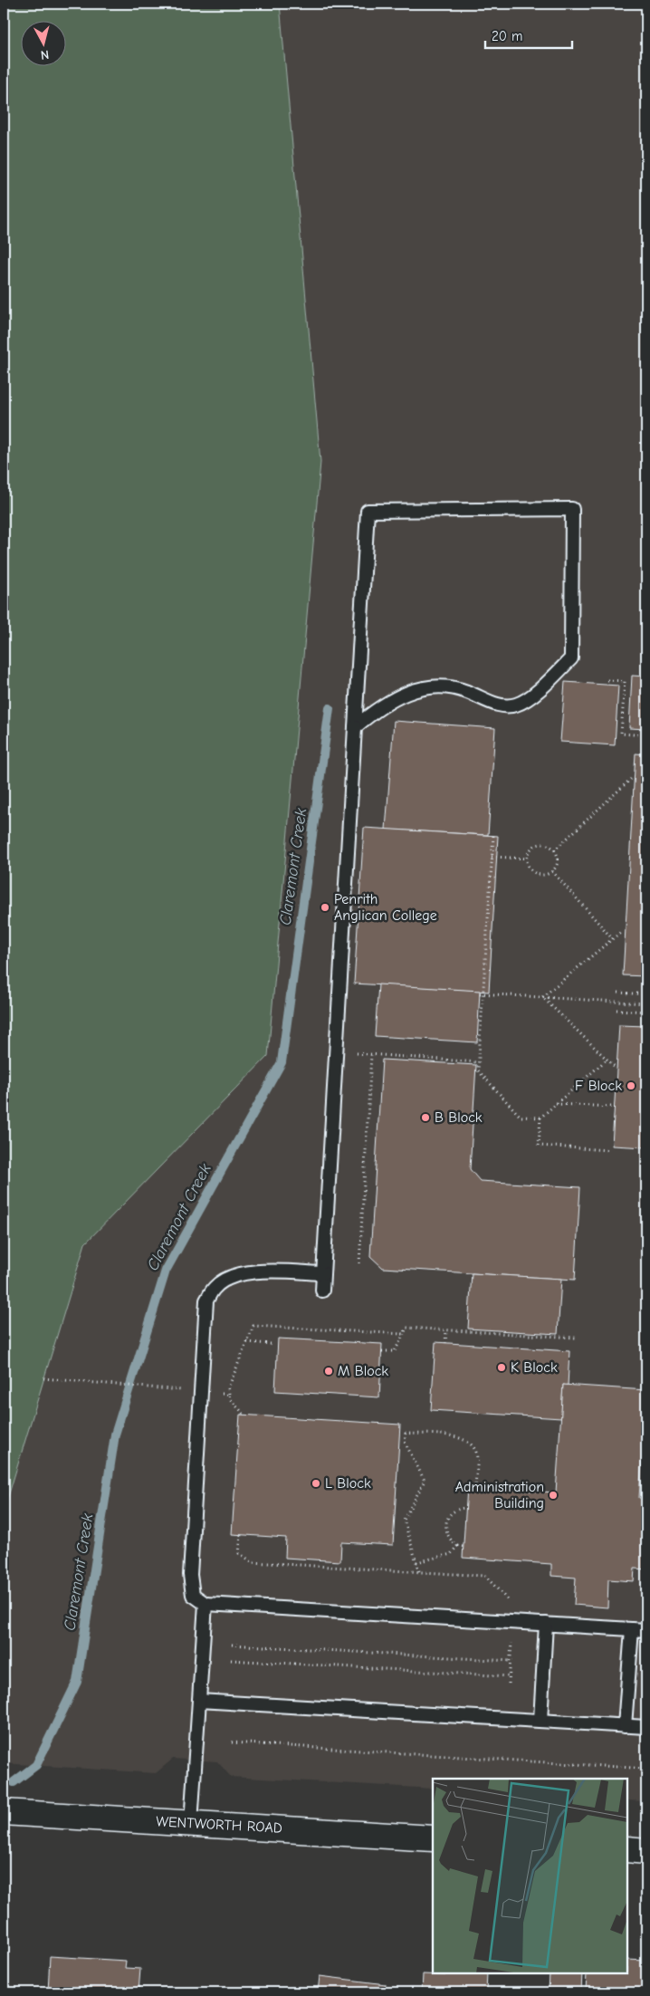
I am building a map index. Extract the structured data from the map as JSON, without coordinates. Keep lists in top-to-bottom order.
{
  "streets": {
    "street": ["WENTWORTH ROAD"]
  },
  "water": ["Claremont Creek"],
  "places": [
    "Penrith Anglican College",
    "F Block",
    "B Block",
    "K Block",
    "M Block",
    "L Block",
    "Administration Building"
  ],
  "scale_bar": "20 m",
  "north": "bottom"
}
